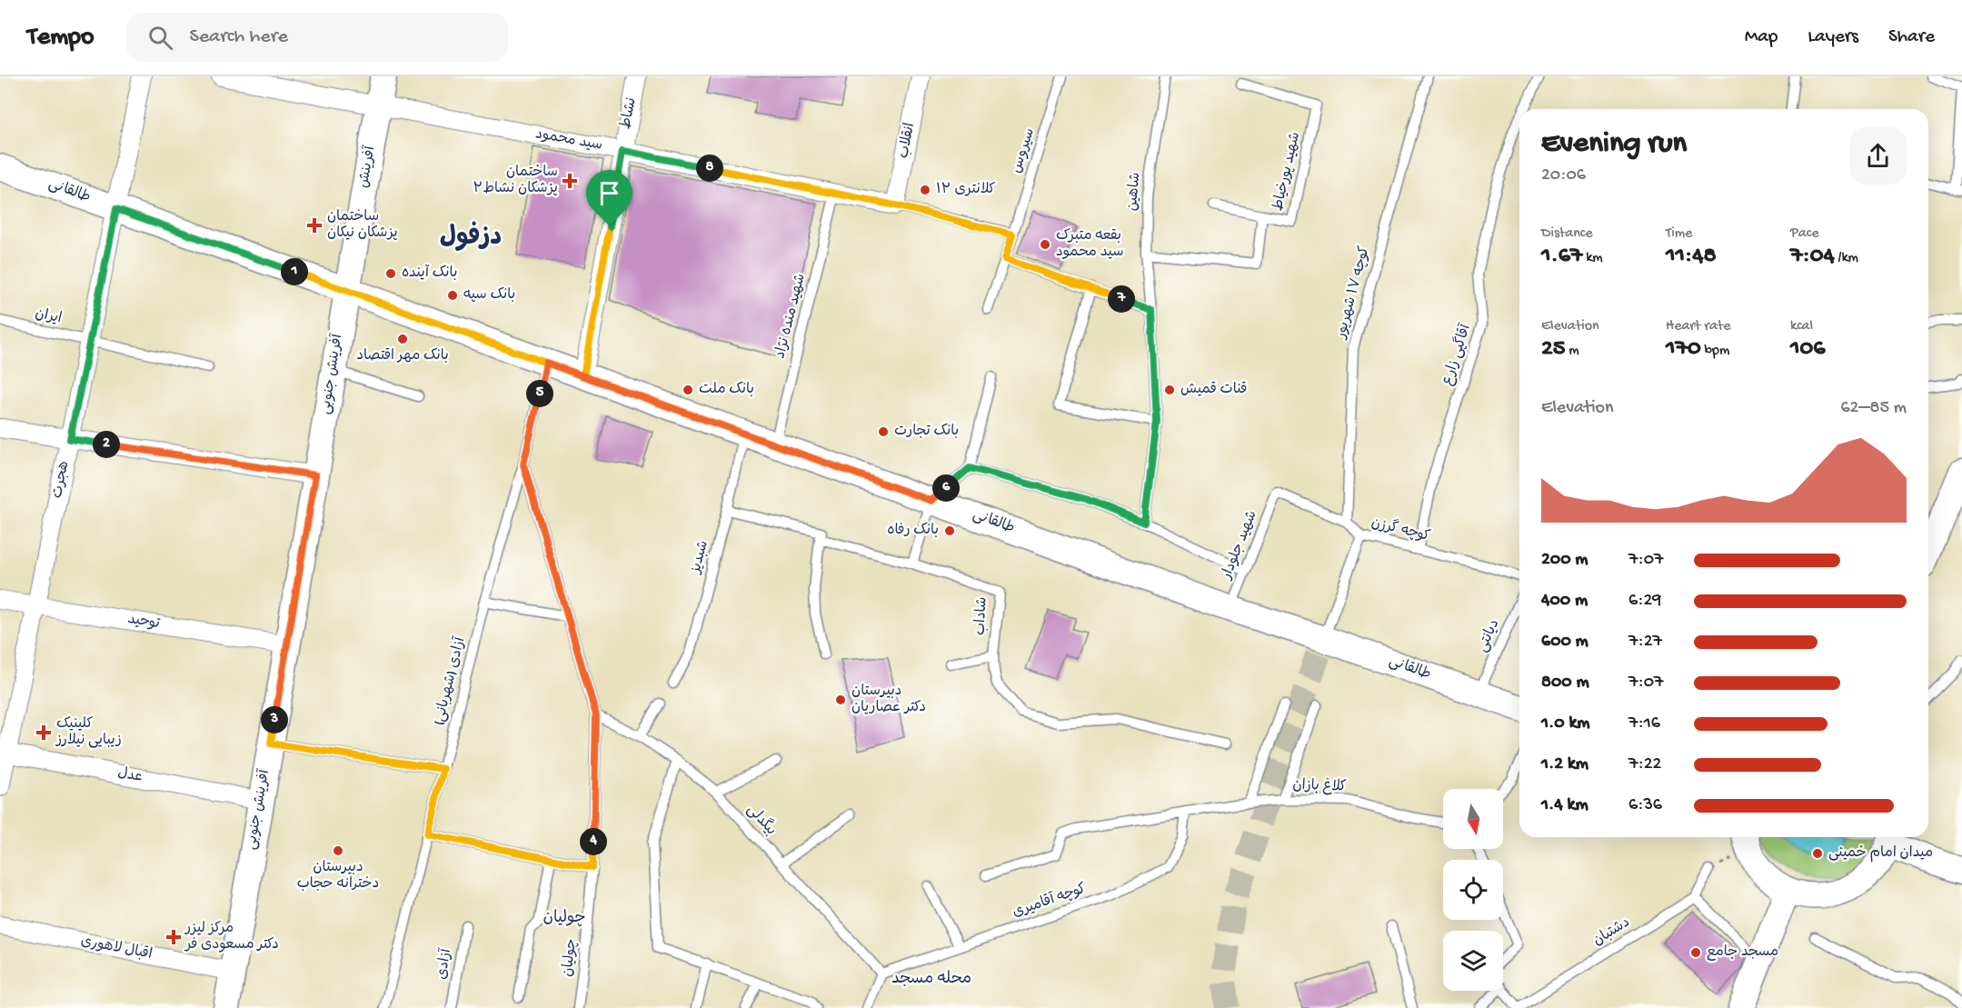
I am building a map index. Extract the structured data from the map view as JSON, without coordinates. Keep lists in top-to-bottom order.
{
  "streets": {
    "main road": ["آفرینش", "طالقانی", "آفرینش جنوبی"],
    "street": [
      "نشاط",
      "سید محمود",
      "انقلاب",
      "هجرت",
      "توحید",
      "عدل",
      "اقبال لاهوری"
    ],
    "lane": [
      "سیروس",
      "شهید پورخیاط",
      "شاهین",
      "کوچه ۱۷ شهریور",
      "شهید منده نژاد",
      "ایران",
      "آقاگپی زارع",
      "کوچه گرزن",
      "شهید جلودار",
      "شبدیز",
      "شاداب",
      "دیانتی",
      "آزادی (شهربانی)",
      "کلاغ بازان",
      "بیگدلی",
      "کوچه آقامیری",
      "دشتبان",
      "چولیان",
      "آزادی"
    ]
  },
  "crossings": [
    ["نشاط", "سید محمود"],
    ["نشاط", "طالقانی"],
    ["سید محمود", "انقلاب"],
    ["سید محمود", "سیروس"],
    ["سید محمود", "آفرینش"],
    ["سید محمود", "شهید منده نژاد"],
    ["آفرینش", "طالقانی"],
    ["آفرینش", "آفرینش جنوبی"],
    ["شهید پورخیاط", "شاهین"],
    ["طالقانی", "شهید منده نژاد"],
    ["طالقانی", "آفرینش جنوبی"],
    ["طالقانی", "هجرت"],
    ["طالقانی", "شهید جلودار"],
    ["طالقانی", "شبدیز"],
    ["طالقانی", "دیانتی"],
    ["طالقانی", "آزادی (شهربانی)"],
    ["کوچه ۱۷ شهریور", "کوچه گرزن"],
    ["ایران", "هجرت"],
    ["آقاگپی زارع", "کوچه گرزن"],
    ["آفرینش جنوبی", "توحید"],
    ["آفرینش جنوبی", "عدل"],
    ["آفرینش جنوبی", "اقبال لاهوری"],
    ["هجرت", "توحید"],
    ["هجرت", "عدل"],
    ["کوچه گرزن", "شهید جلودار"],
    ["شبدیز", "شاداب"],
    ["آزادی (شهربانی)", "چولیان"],
    ["بیگدلی", "کوچه آقامیری"],
    ["بیگدلی", "چولیان"]
  ],
  "districts": ["دزفول", "چولیان", "محله مسجد"],
  "places": {
    "health": [
      "ساختمان پزشکان نشاط۲",
      "ساختمان پزشکان نیکان",
      "کلینیک زیبایی نیلارز",
      "مرکز لیزر دکتر مسعودی فر"
    ],
    "other": [
      "کلانتری ۱۲",
      "بقعه متبرک سید محمود",
      "بانک آینده",
      "بانک سپه",
      "بانک مهر اقتصاد",
      "بانک ملت",
      "قنات قمیش",
      "بانک تجارت",
      "بانک رفاه",
      "دبیرستان دکتر عصاریان",
      "دبیرستان دخترانه حجاب",
      "میدان امام خمینی",
      "مسجد جامع"
    ]
  },
  "north": "bottom",
  "page": {
    "header": "Tempo",
    "search": "Search here",
    "nav": ["Map", "Layers", "Share"],
    "heading": ["Evening run", "20:06"],
    "pins": [
      "8",
      "1",
      "7",
      "5",
      "2",
      "6",
      "3",
      "4"
    ],
    "stats": [
      ["Distance", "1.67 km"],
      ["Time", "11:48"],
      ["Pace", "7:04 /km"],
      ["Elevation", "25 m"],
      ["Heart rate", "170 bpm"],
      ["kcal", "106"]
    ],
    "chart": ["Elevation", "62–85 m"],
    "list": [
      {
        "name": "200 m",
        "note": "7:07"
      },
      {
        "name": "400 m",
        "note": "6:29"
      },
      {
        "name": "600 m",
        "note": "7:27"
      },
      {
        "name": "800 m",
        "note": "7:07"
      },
      {
        "name": "1.0 km",
        "note": "7:16"
      },
      {
        "name": "1.2 km",
        "note": "7:22"
      },
      {
        "name": "1.4 km",
        "note": "6:36"
      }
    ]
  }
}
